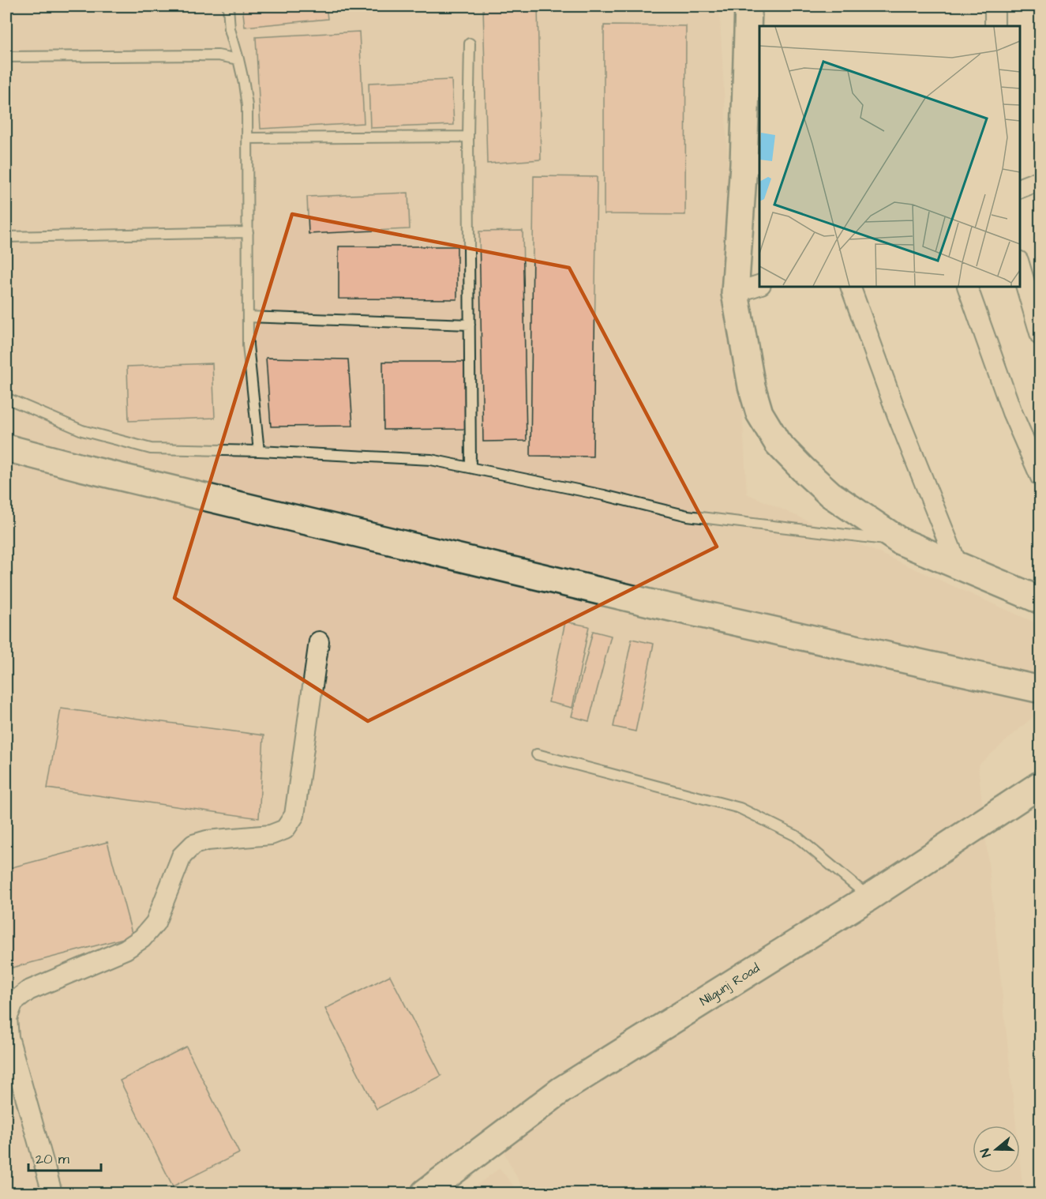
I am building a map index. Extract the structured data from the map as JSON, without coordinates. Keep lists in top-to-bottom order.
{
  "streets": {
    "street": ["Nilgunj Road"]
  },
  "scale_bar": "20 m",
  "north": "left"
}
